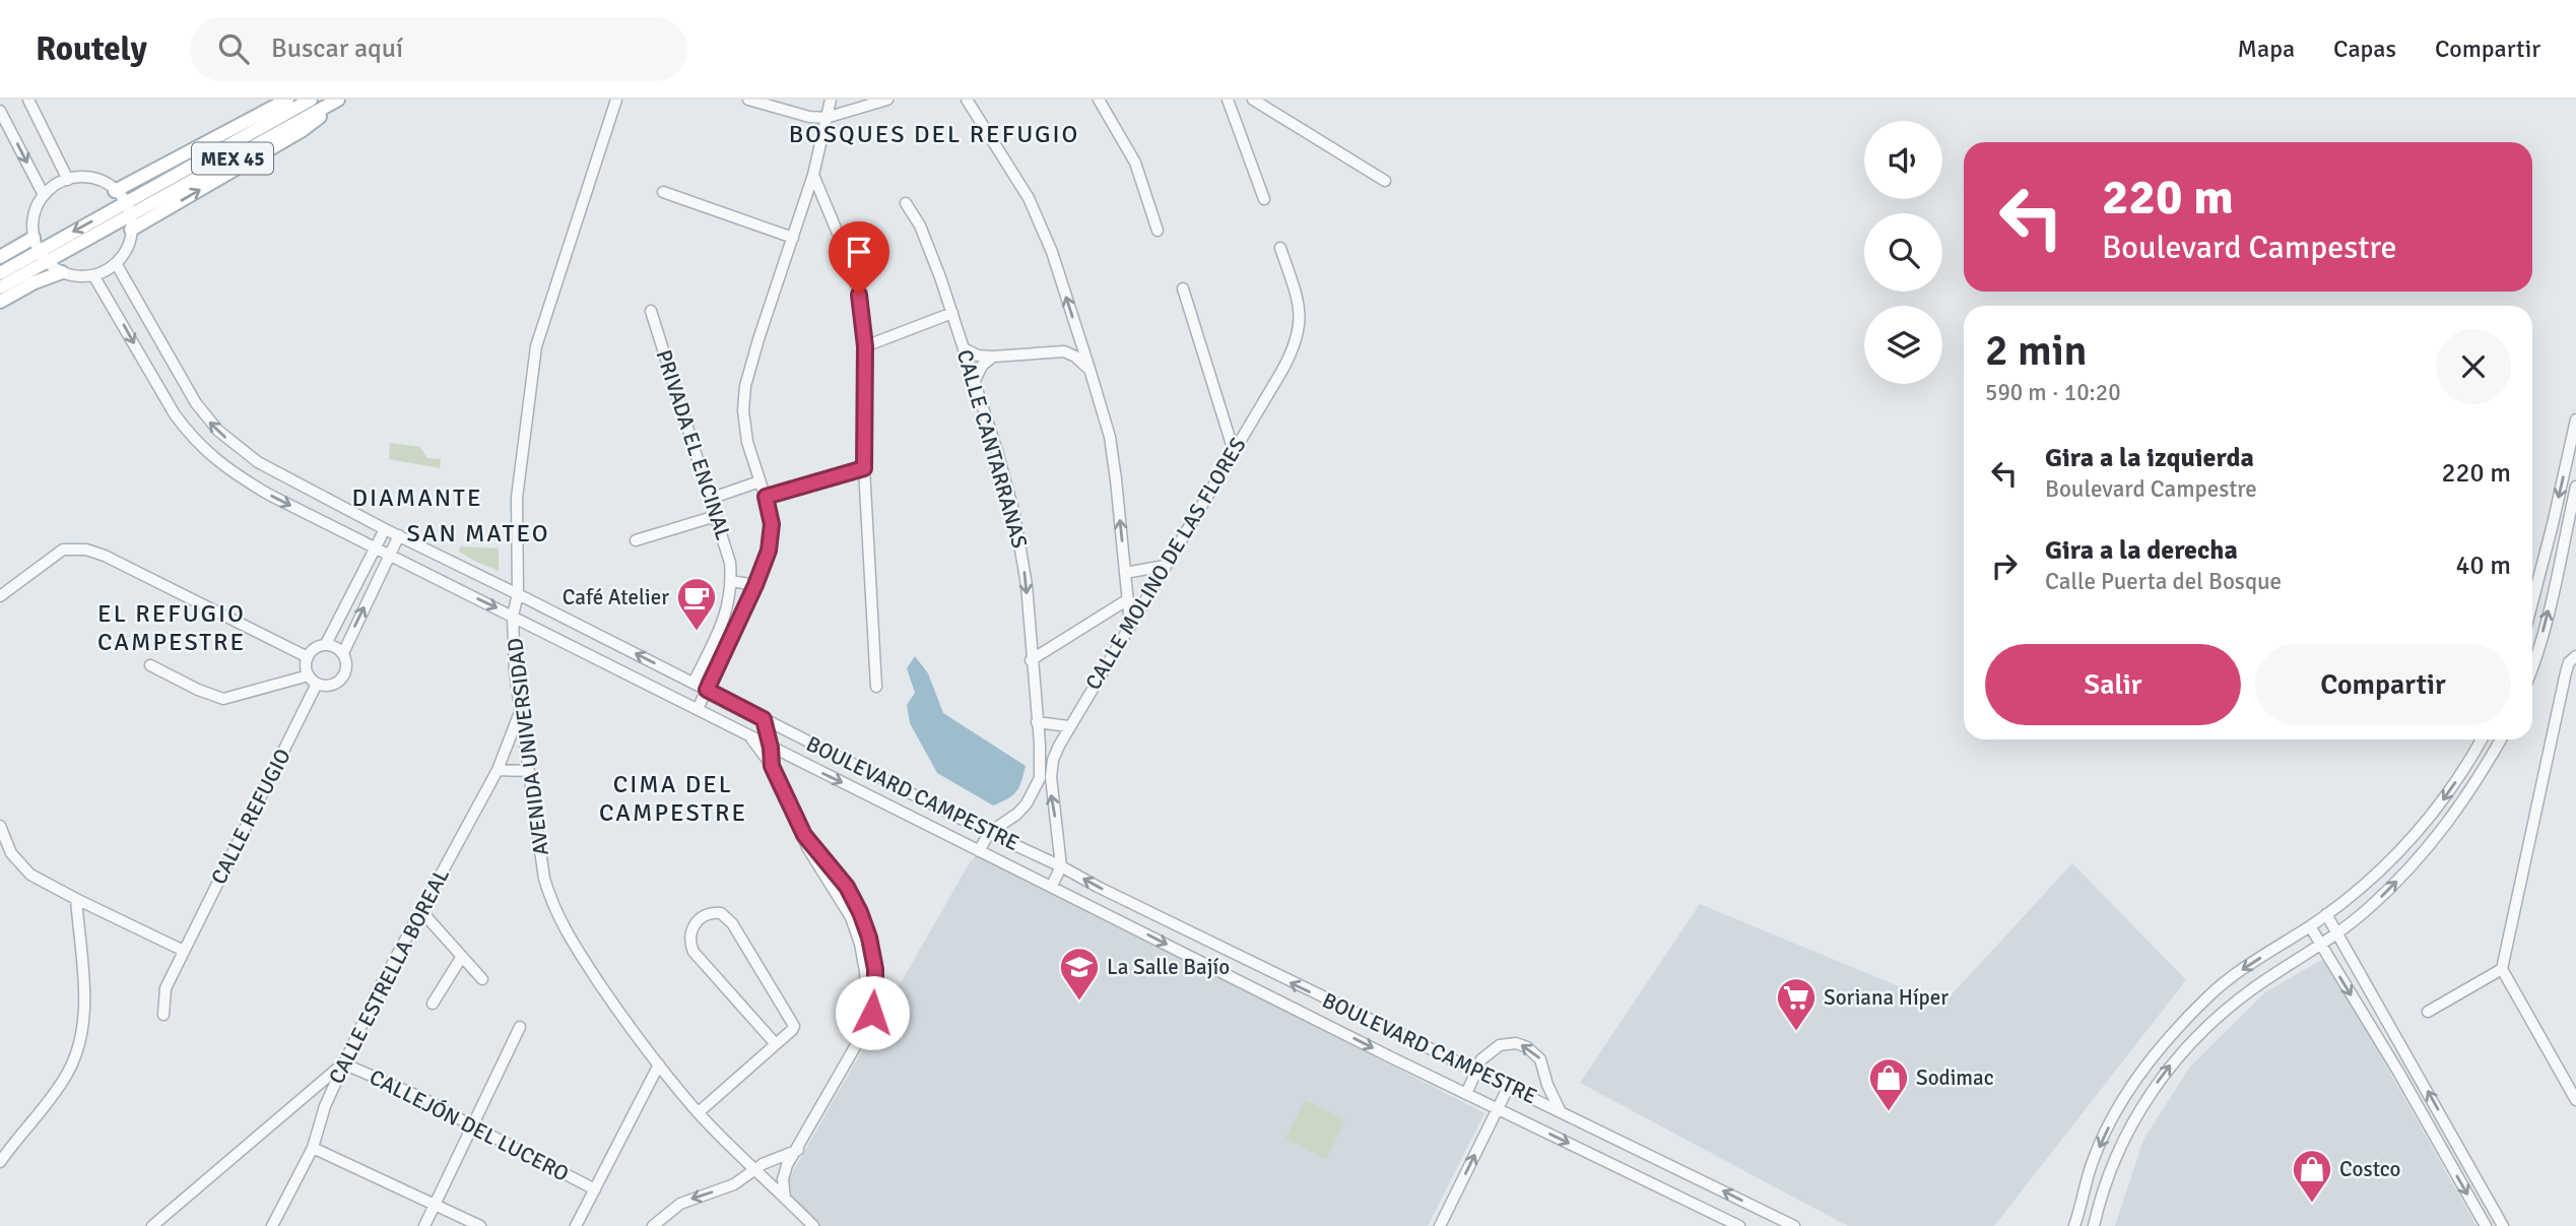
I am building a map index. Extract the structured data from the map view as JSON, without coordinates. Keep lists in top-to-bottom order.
{
  "streets": {
    "main road": ["MEX 45"],
    "street": [
      "PRIVADA EL ENCINAL",
      "CALLE CANTARRANAS",
      "CALLE MOLINO DE LAS FLORES",
      "AVENIDA UNIVERSIDAD",
      "BOULEVARD CAMPESTRE",
      "CALLE REFUGIO",
      "CALLE ESTRELLA BOREAL",
      "CALLEJÓN DEL LUCERO"
    ]
  },
  "crossings": [
    ["PRIVADA EL ENCINAL", "BOULEVARD CAMPESTRE"],
    ["CALLE CANTARRANAS", "BOULEVARD CAMPESTRE"],
    ["CALLE MOLINO DE LAS FLORES", "BOULEVARD CAMPESTRE"],
    ["AVENIDA UNIVERSIDAD", "BOULEVARD CAMPESTRE"],
    ["AVENIDA UNIVERSIDAD", "CALLE ESTRELLA BOREAL"],
    ["CALLE ESTRELLA BOREAL", "CALLEJÓN DEL LUCERO"]
  ],
  "one_way": ["CALLE CANTARRANAS"],
  "districts": [
    "BOSQUES DEL REFUGIO",
    "DIAMANTE",
    "SAN MATEO",
    "EL REFUGIO CAMPESTRE",
    "CIMA DEL CAMPESTRE"
  ],
  "places": {
    "cafe": ["Café Atelier"],
    "school or university": ["La Salle Bajío"],
    "supermarket": ["Soriana Híper"],
    "shop": ["Sodimac", "Costco"]
  },
  "page": {
    "header": "Routely",
    "search": "Buscar aquí",
    "nav": ["Mapa", "Capas", "Compartir"],
    "turn": ["220 m", "Boulevard Campestre"],
    "heading": ["2 min", "590 m · 10:20"],
    "list": [
      {
        "name": "Gira a la izquierda",
        "note": "Boulevard Campestre",
        "value": "220 m"
      },
      {
        "name": "Gira a la derecha",
        "note": "Calle Puerta del Bosque",
        "value": "40 m"
      }
    ],
    "buttons": ["Salir", "Compartir"]
  }
}
